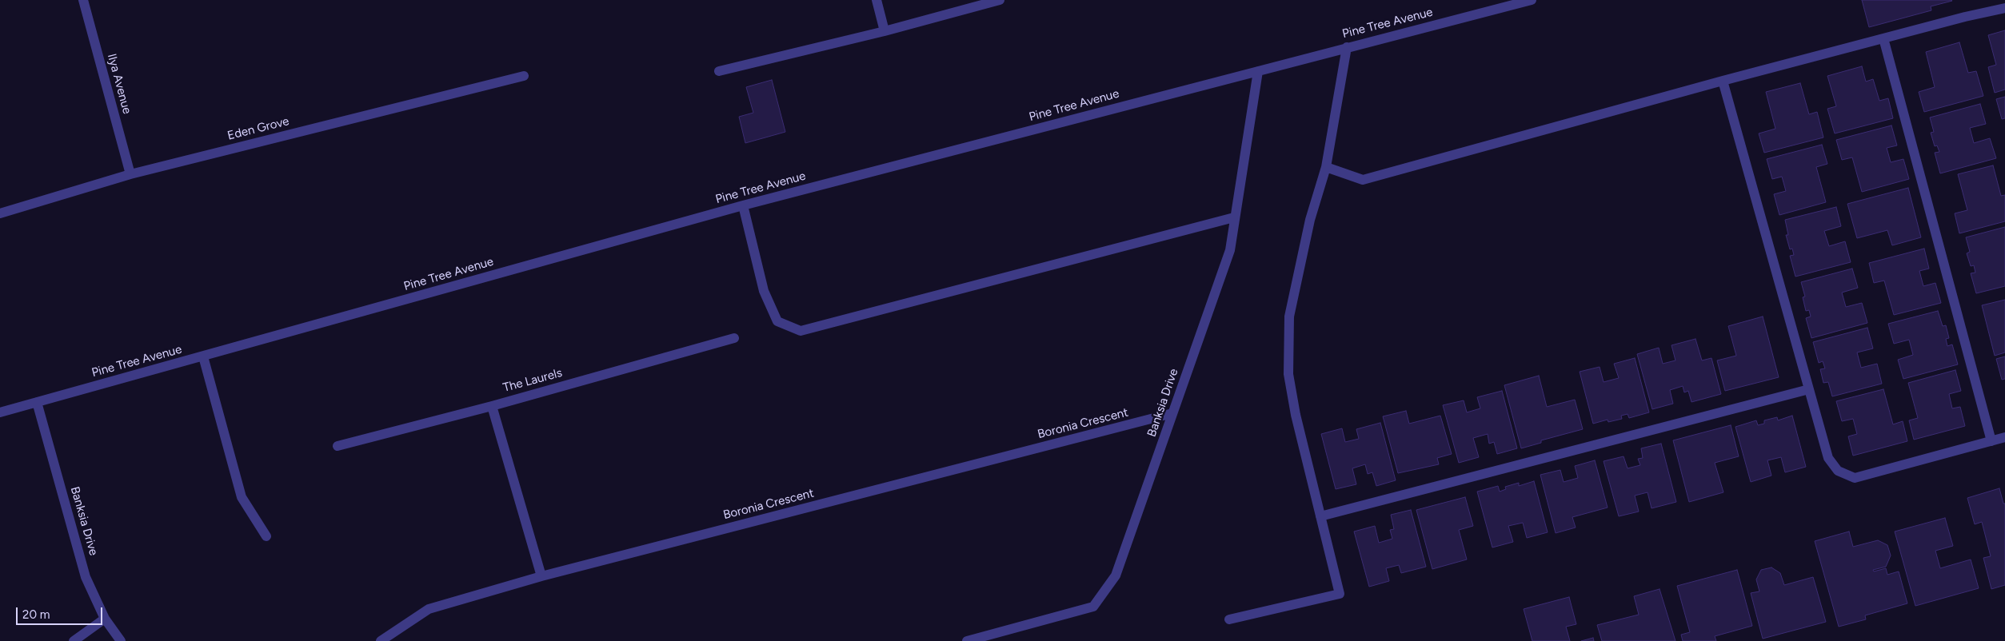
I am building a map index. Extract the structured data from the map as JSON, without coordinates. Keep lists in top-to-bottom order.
{
  "streets": {
    "street": [
      "Pine Tree Avenue",
      "Ilya Avenue",
      "Eden Grove",
      "The Laurels",
      "Banksia Drive",
      "Boronia Crescent"
    ]
  },
  "crossings": [
    ["Pine Tree Avenue", "Banksia Drive"],
    ["Ilya Avenue", "Eden Grove"],
    ["Banksia Drive", "Boronia Crescent"]
  ],
  "scale_bar": "20 m"
}
